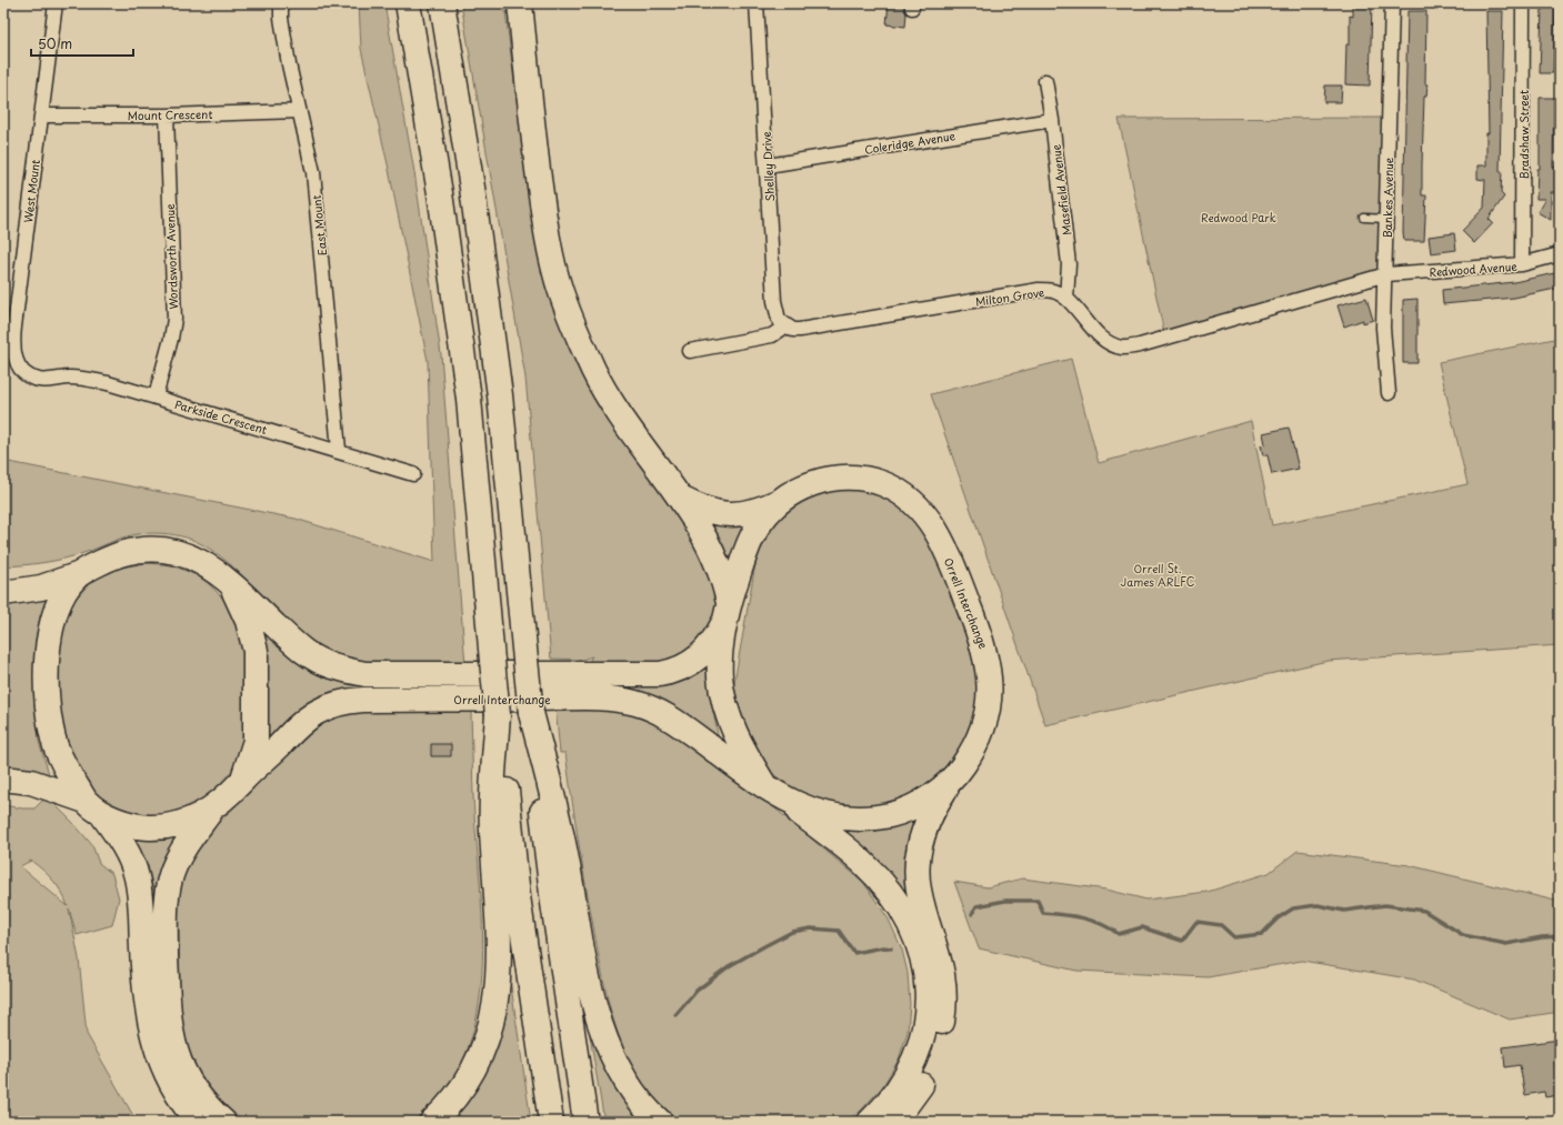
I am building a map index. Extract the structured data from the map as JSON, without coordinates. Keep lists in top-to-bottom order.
{
  "streets": {
    "highway": ["Orrell Interchange"],
    "street": [
      "Mount Crescent",
      "Bradshaw Street",
      "Coleridge Avenue",
      "Shelley Drive",
      "Masefield Avenue",
      "West Mount",
      "Bankes Avenue",
      "East Mount",
      "Wordsworth Avenue",
      "Redwood Avenue",
      "Milton Grove",
      "Parkside Crescent"
    ]
  },
  "crossings": [
    ["Mount Crescent", "West Mount"],
    ["Mount Crescent", "East Mount"],
    ["Mount Crescent", "Wordsworth Avenue"],
    ["Bradshaw Street", "Redwood Avenue"],
    ["Coleridge Avenue", "Shelley Drive"],
    ["Coleridge Avenue", "Masefield Avenue"],
    ["Shelley Drive", "Milton Grove"],
    ["Masefield Avenue", "Milton Grove"],
    ["West Mount", "Parkside Crescent"],
    ["Bankes Avenue", "Redwood Avenue"],
    ["Bankes Avenue", "Milton Grove"],
    ["East Mount", "Parkside Crescent"],
    ["Wordsworth Avenue", "Parkside Crescent"],
    ["Redwood Avenue", "Milton Grove"]
  ],
  "parks": ["Redwood Park", "Orrell St. James ARLFC"],
  "scale_bar": "50 m"
}
